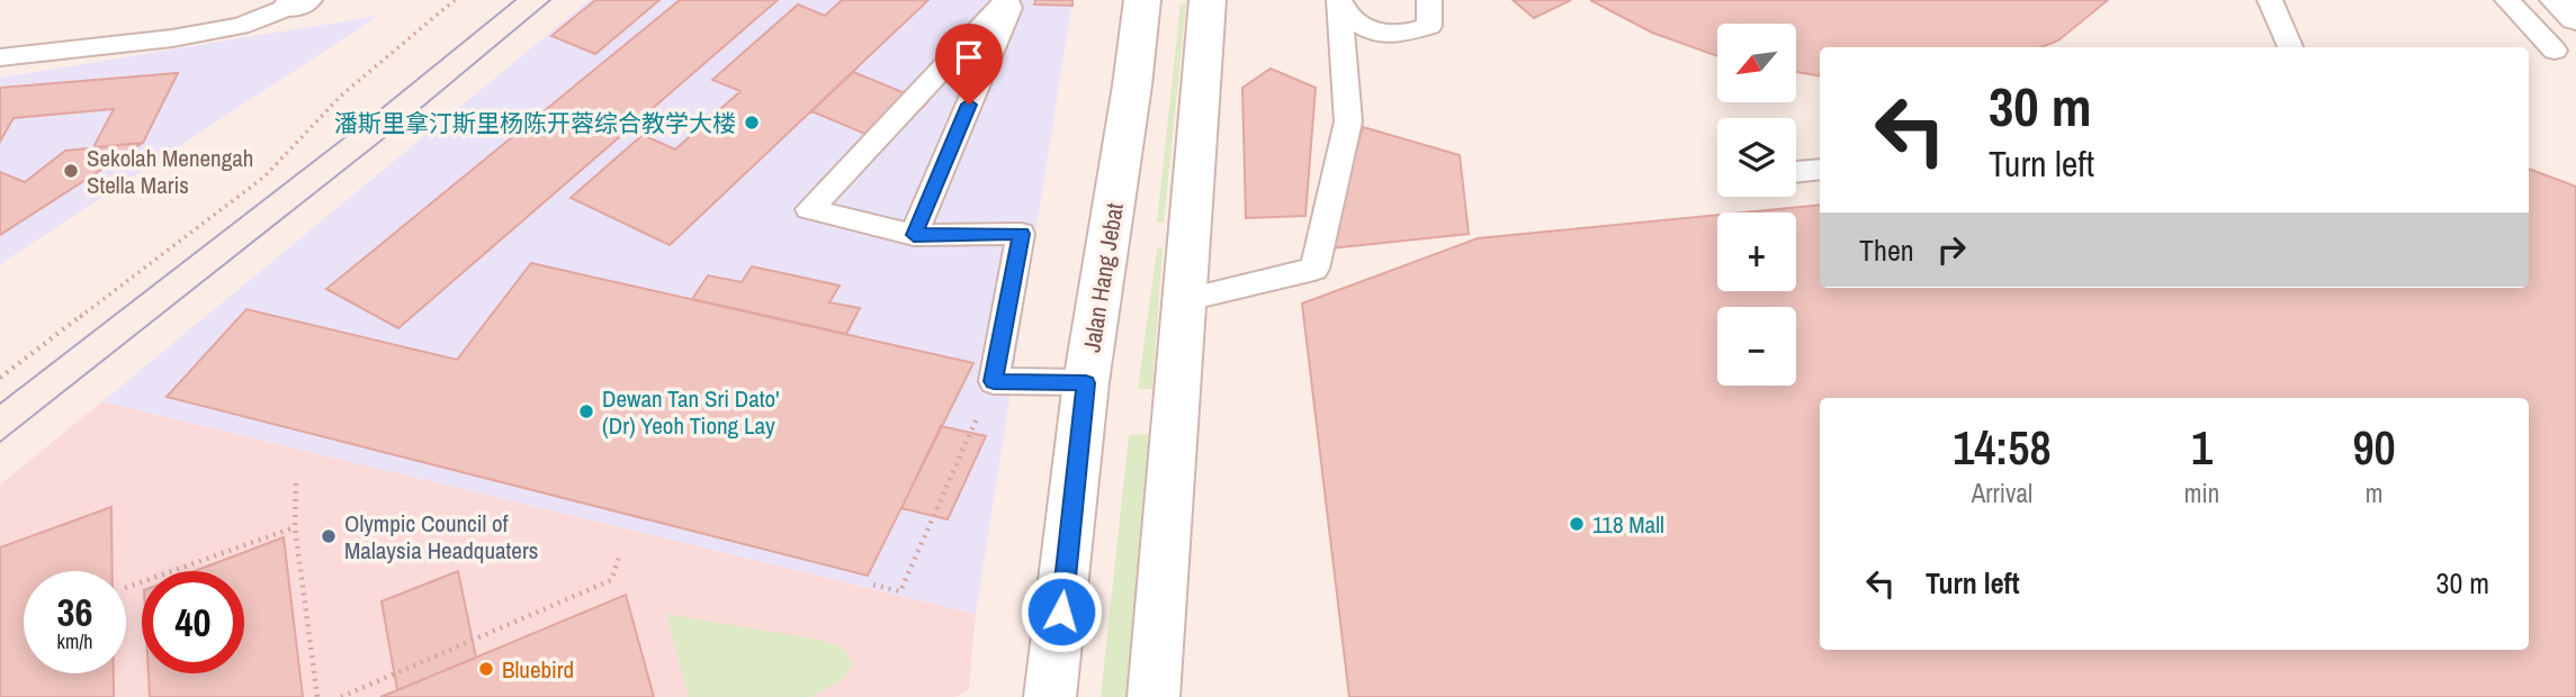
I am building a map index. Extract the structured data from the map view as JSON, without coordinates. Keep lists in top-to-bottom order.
{
  "streets": {
    "street": ["Jalan Hang Jebat"]
  },
  "places": [
    "潘斯里拿汀斯里杨陈开蓉综合教学大楼",
    "Sekolah Menengah Stella Maris",
    "Dewan Tan Sri Dato' (Dr) Yeoh Tiong Lay",
    "118 Mall",
    "Olympic Council of Malaysia Headquaters",
    "Bluebird"
  ],
  "north": "bottom left",
  "page": {
    "map_buttons": ["+", "−"],
    "turn": ["30 m", "Turn left"],
    "then": "Then",
    "eta": [
      "14:58",
      "Arrival",
      "1",
      "min",
      "90",
      "m"
    ],
    "list": [
      {
        "name": "Turn left",
        "value": "30 m"
      }
    ],
    "speed": "36 km/h",
    "limit": "40"
  }
}
